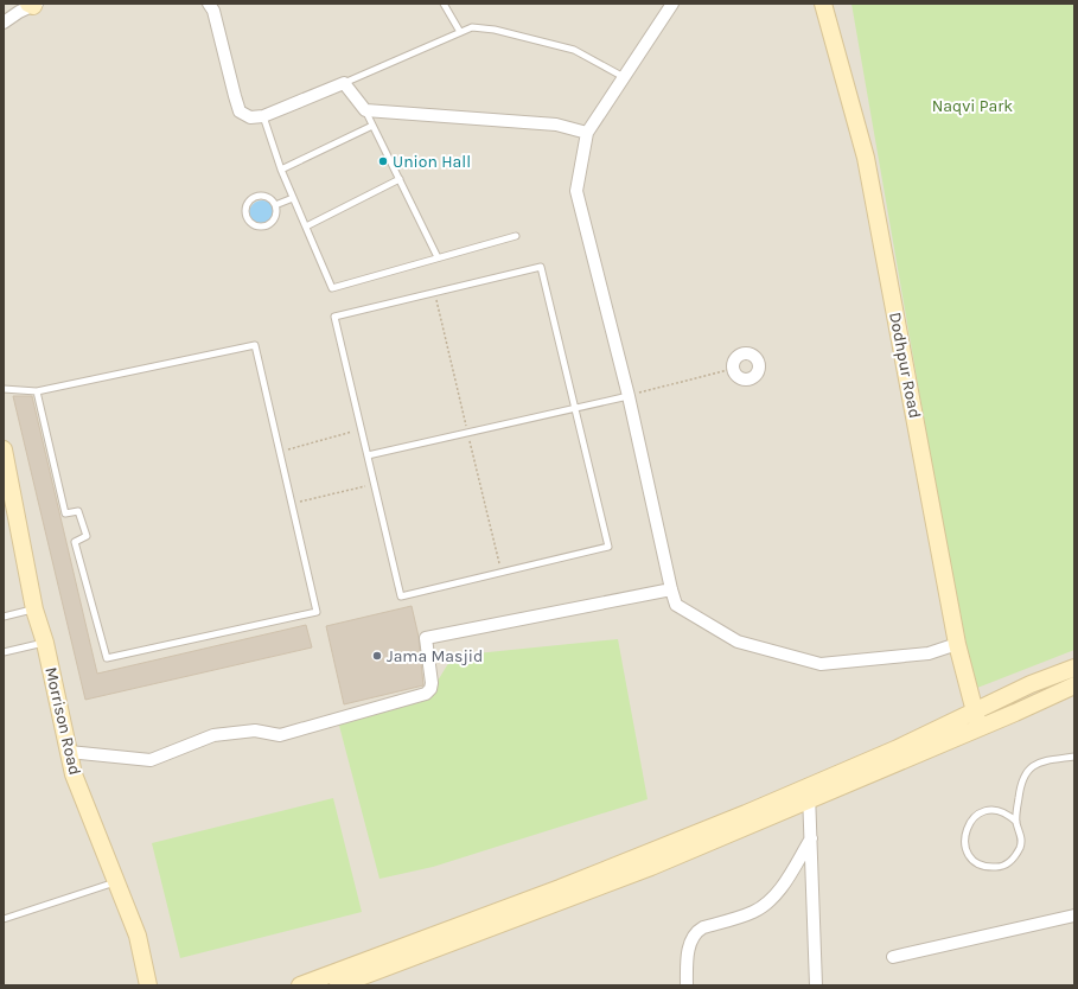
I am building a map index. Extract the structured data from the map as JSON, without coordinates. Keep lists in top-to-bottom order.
{
  "streets": {
    "main road": ["Dodhpur Road", "Morrison Road"]
  },
  "parks": ["Naqvi Park"],
  "places": ["Union Hall", "Jama Masjid"]
}
